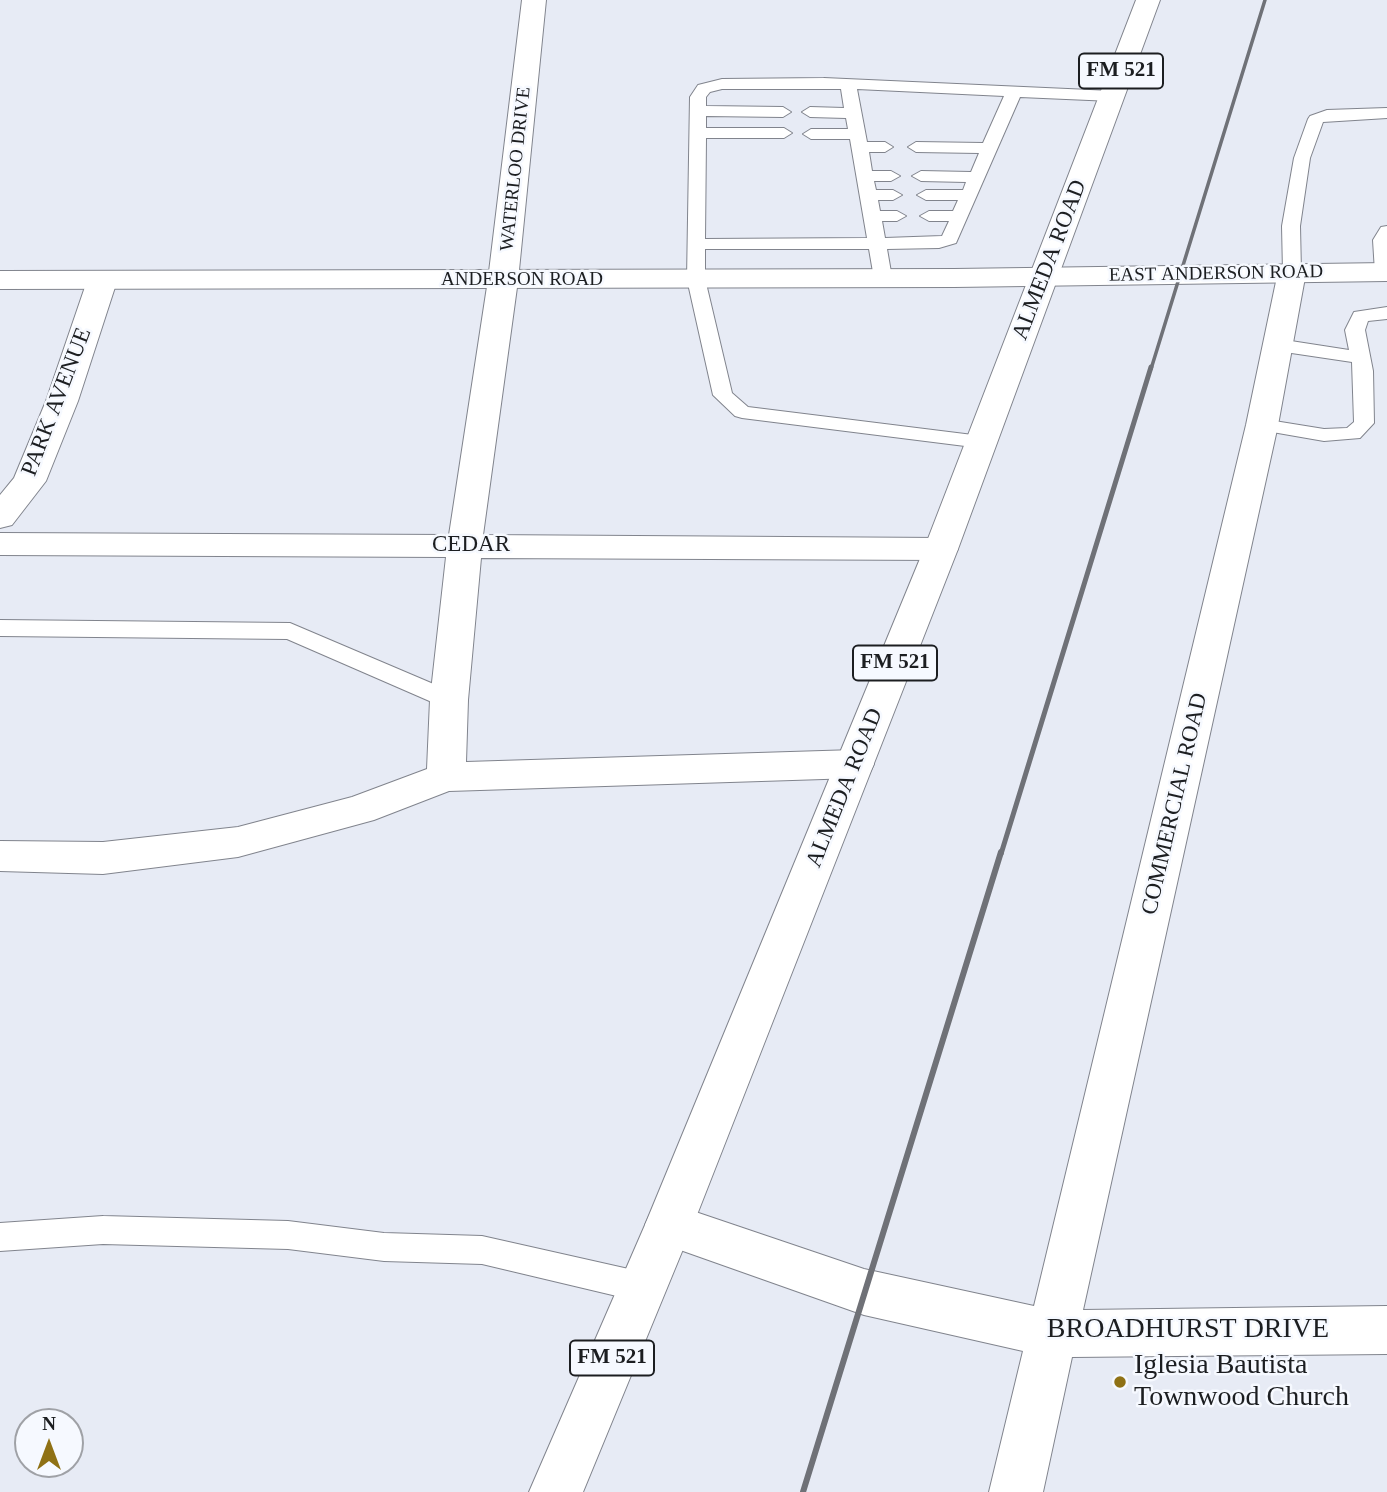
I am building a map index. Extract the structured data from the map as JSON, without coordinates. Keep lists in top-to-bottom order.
{
  "streets": {
    "street": [
      "FM 521",
      "WATERLOO DRIVE",
      "ALMEDA ROAD",
      "EAST ANDERSON ROAD",
      "ANDERSON ROAD",
      "PARK AVENUE",
      "CEDAR",
      "COMMERCIAL ROAD",
      "BROADHURST DRIVE"
    ]
  },
  "crossings": [
    ["WATERLOO DRIVE", "ANDERSON ROAD"],
    ["WATERLOO DRIVE", "CEDAR"],
    ["ALMEDA ROAD", "EAST ANDERSON ROAD"],
    ["ALMEDA ROAD", "ANDERSON ROAD"],
    ["ALMEDA ROAD", "CEDAR"],
    ["ALMEDA ROAD", "BROADHURST DRIVE"],
    ["EAST ANDERSON ROAD", "ANDERSON ROAD"],
    ["EAST ANDERSON ROAD", "COMMERCIAL ROAD"],
    ["ANDERSON ROAD", "PARK AVENUE"],
    ["COMMERCIAL ROAD", "BROADHURST DRIVE"]
  ],
  "places": ["Iglesia Bautista Townwood Church"],
  "north": "top"
}
